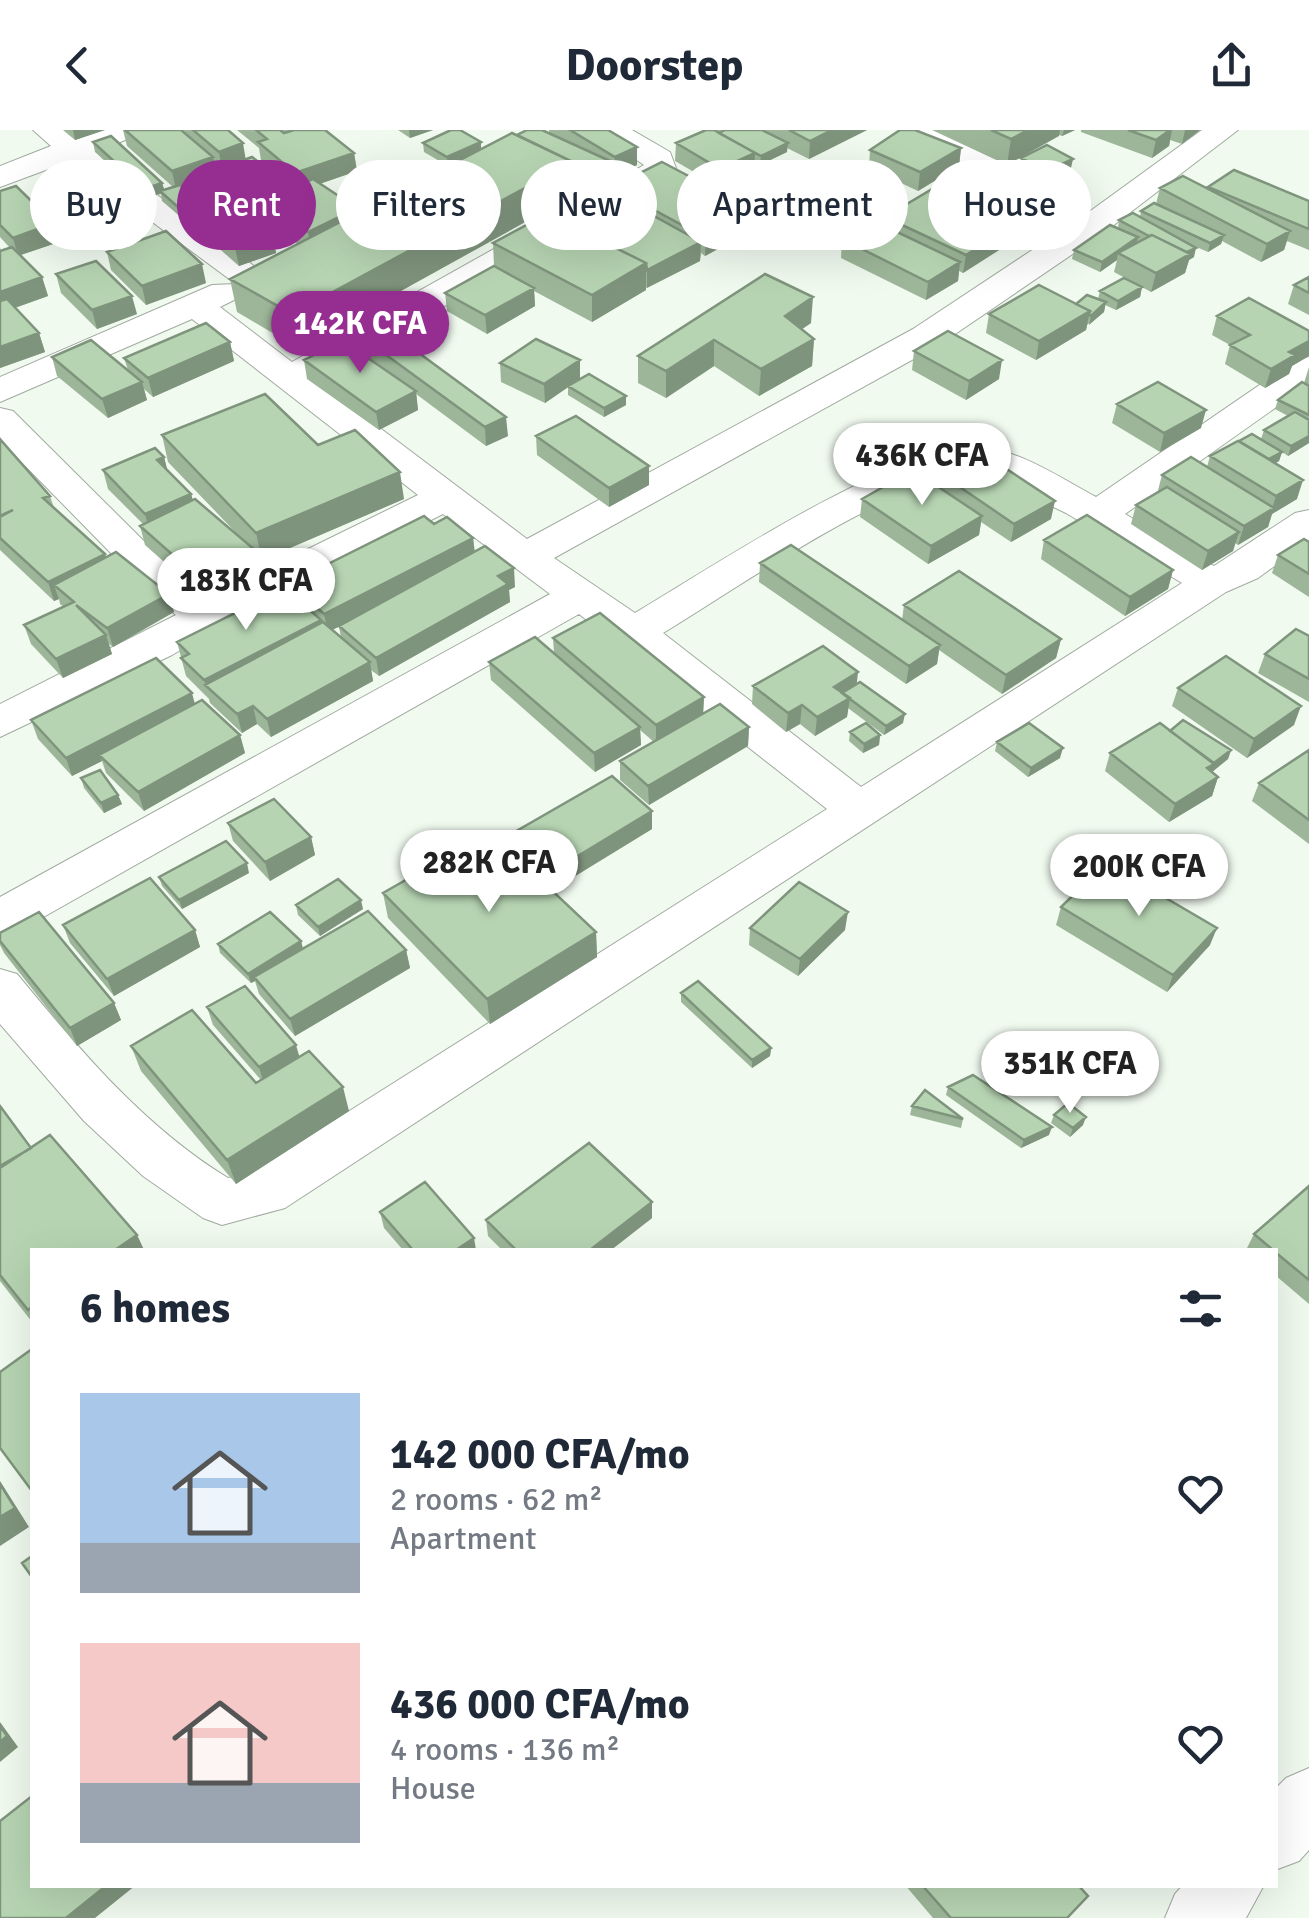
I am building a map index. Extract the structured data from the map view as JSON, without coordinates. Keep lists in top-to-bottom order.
{
  "page": {
    "header": "Doorstep",
    "chip": [
      "Buy",
      "Rent",
      "Filters",
      "New",
      "Apartment",
      "House"
    ],
    "price": [
      "142K CFA",
      "436K CFA",
      "183K CFA",
      "282K CFA",
      "200K CFA",
      "351K CFA"
    ],
    "heading": "6 homes",
    "list": [
      {
        "name": "142 000 CFA/mo",
        "note": "2 rooms · 62 m² · Apartment"
      },
      {
        "name": "436 000 CFA/mo",
        "note": "4 rooms · 136 m² · House"
      }
    ]
  }
}
